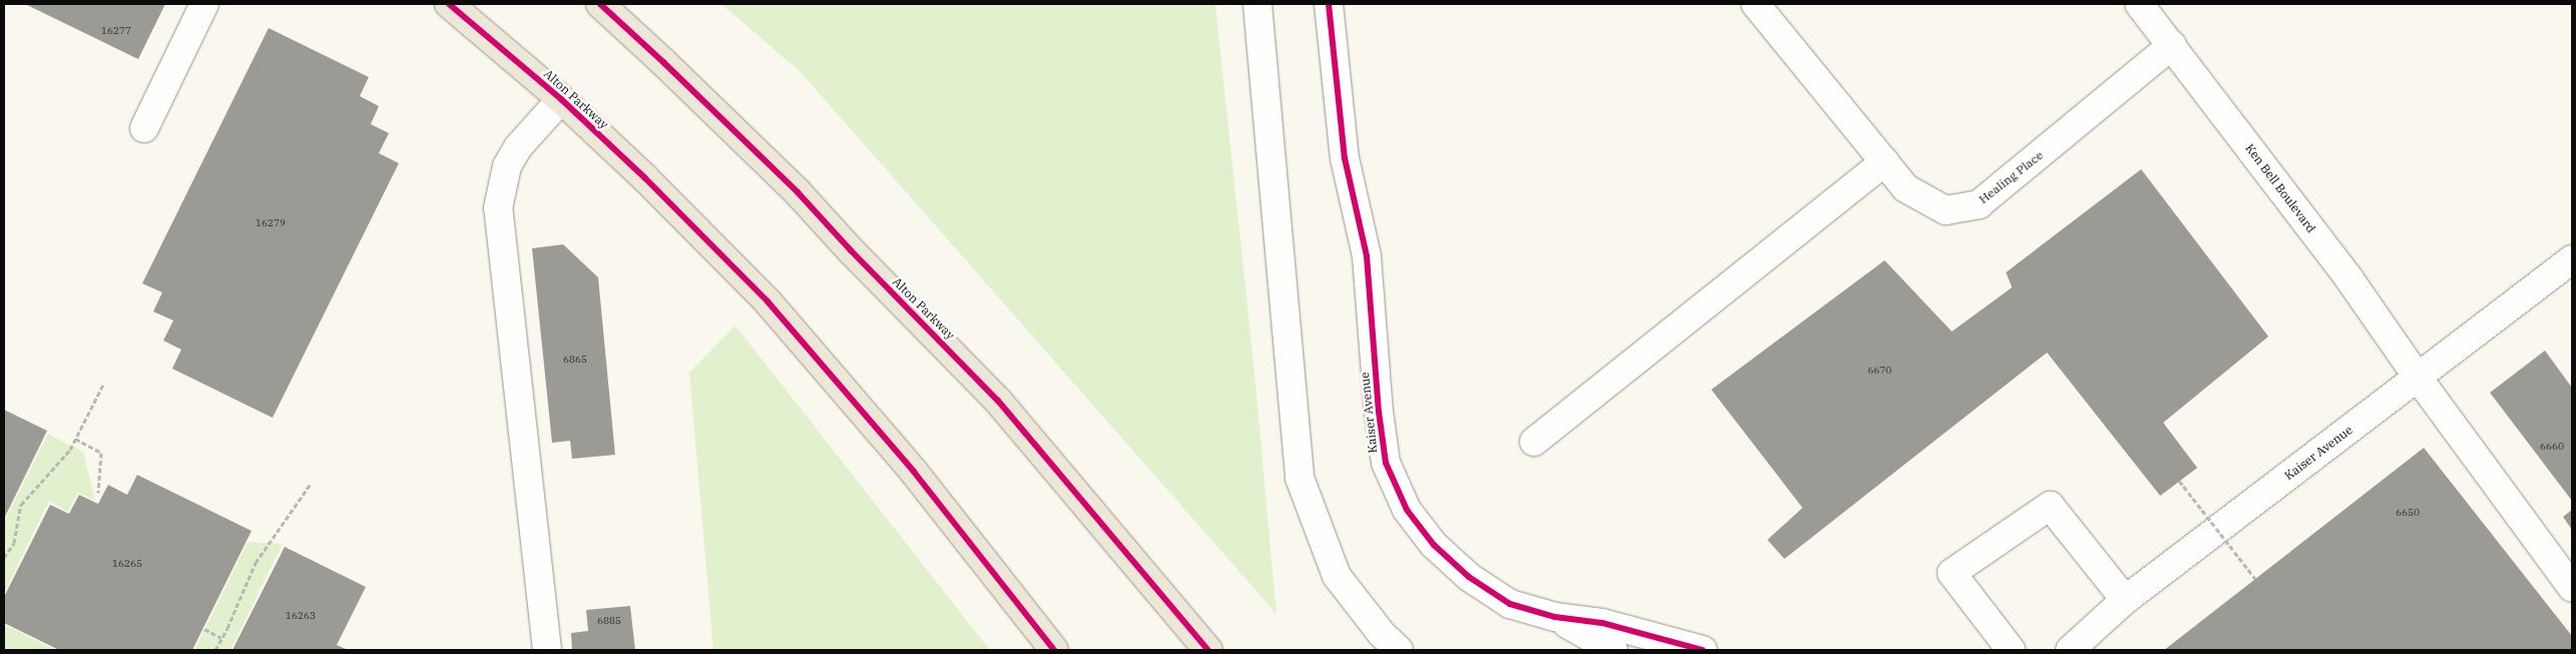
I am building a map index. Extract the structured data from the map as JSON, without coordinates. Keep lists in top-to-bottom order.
{
  "streets": {
    "main road": ["Alton Parkway"],
    "street": ["Healing Place", "Ken Bell Boulevard", "Kaiser Avenue"]
  },
  "crossings": [
    ["Healing Place", "Ken Bell Boulevard"],
    ["Ken Bell Boulevard", "Kaiser Avenue"]
  ],
  "house_numbers": [
    "16277",
    "16279",
    "6865",
    "6670",
    "6660",
    "6650",
    "16265",
    "16263",
    "6885"
  ]
}
